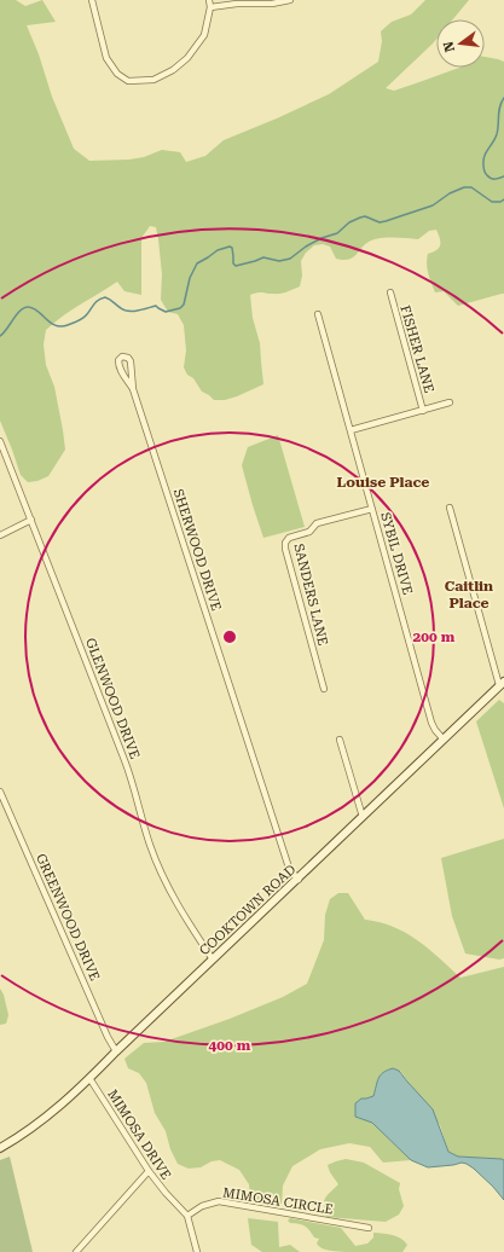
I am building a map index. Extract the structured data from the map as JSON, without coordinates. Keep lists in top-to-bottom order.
{
  "streets": {
    "street": [
      "FISHER LANE",
      "SHERWOOD DRIVE",
      "SYBIL DRIVE",
      "SANDERS LANE",
      "GLENWOOD DRIVE",
      "COOKTOWN ROAD",
      "GREENWOOD DRIVE",
      "MIMOSA DRIVE",
      "MIMOSA CIRCLE"
    ]
  },
  "crossings": [
    ["SHERWOOD DRIVE", "COOKTOWN ROAD"],
    ["SYBIL DRIVE", "SANDERS LANE"],
    ["SYBIL DRIVE", "COOKTOWN ROAD"],
    ["GLENWOOD DRIVE", "COOKTOWN ROAD"],
    ["COOKTOWN ROAD", "GREENWOOD DRIVE"],
    ["COOKTOWN ROAD", "MIMOSA DRIVE"],
    ["MIMOSA DRIVE", "MIMOSA CIRCLE"]
  ],
  "districts": ["Louise Place", "Caitlin Place"],
  "north": "left",
  "rings": ["200 m", "400 m"]
}
